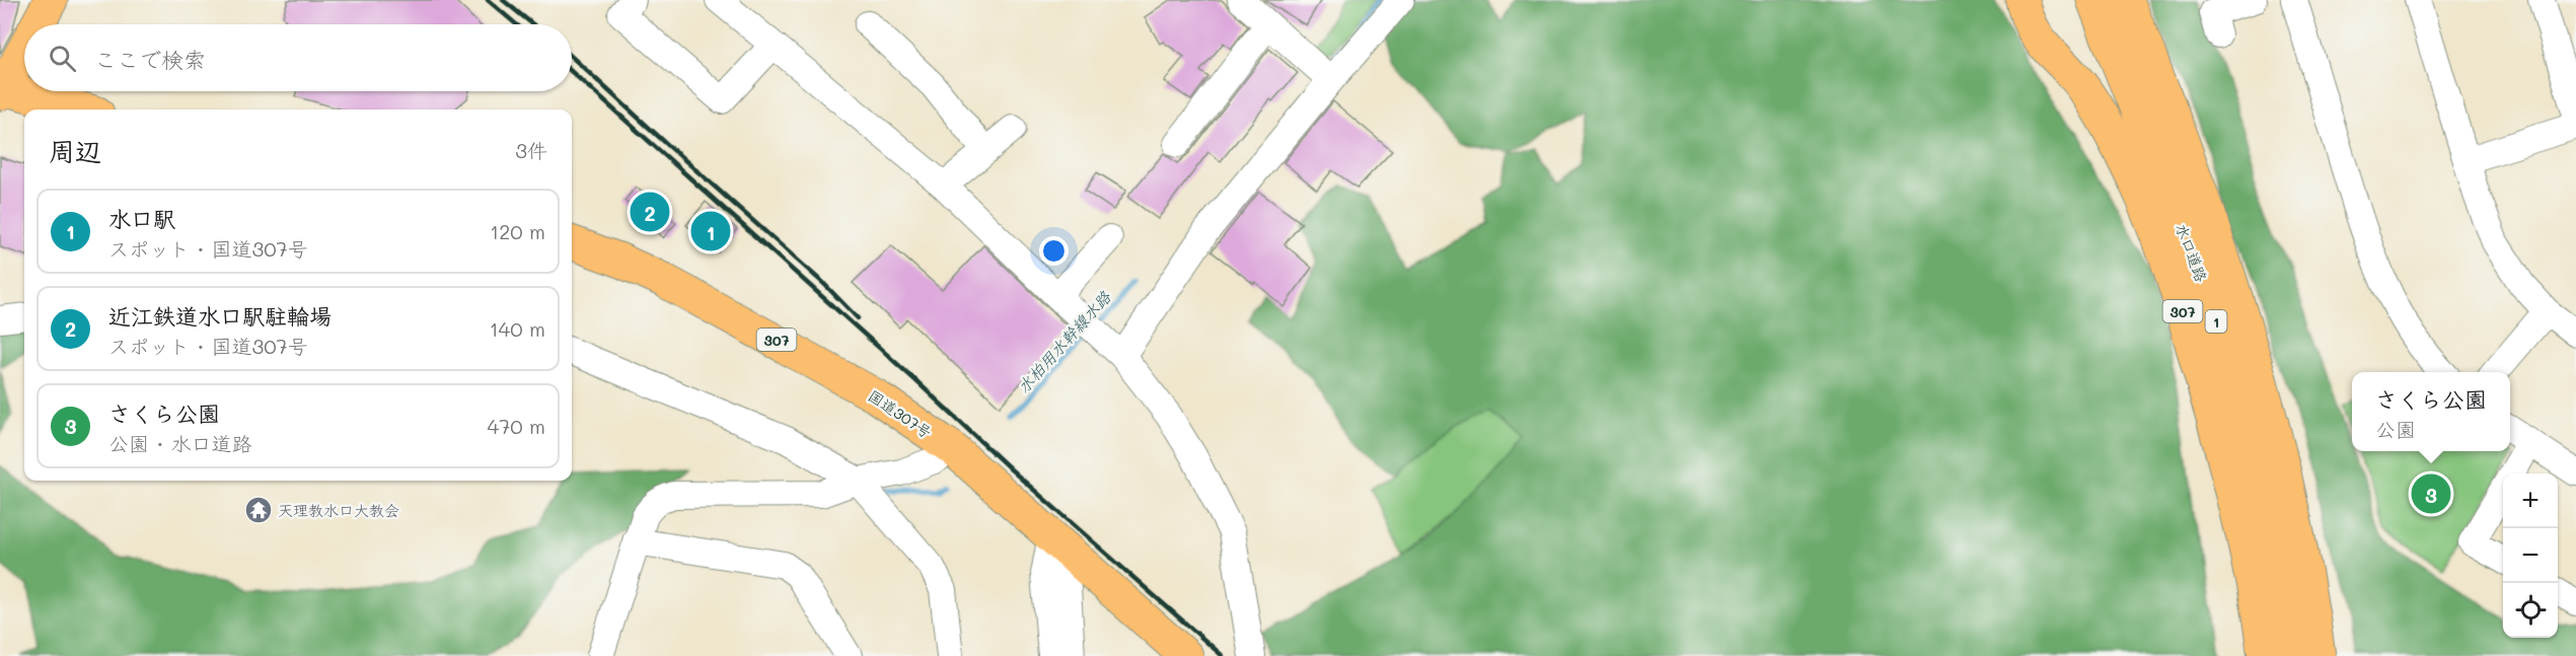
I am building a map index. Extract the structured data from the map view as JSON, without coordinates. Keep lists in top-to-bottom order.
{
  "streets": {
    "main road": [
      "水口道路",
      "307",
      "1",
      "国道307号"
    ]
  },
  "water": ["水柏用水幹線水路"],
  "places": {
    "temple": ["天理教水口大教会"]
  },
  "page": {
    "search": "ここで検索",
    "heading": ["周辺", "3件"],
    "list": [
      {
        "mark": "1",
        "name": "水口駅",
        "note": "スポット · 国道307号",
        "value": "120 m"
      },
      {
        "mark": "2",
        "name": "近江鉄道水口駅駐輪場",
        "note": "スポット · 国道307号",
        "value": "140 m"
      },
      {
        "mark": "3",
        "name": "さくら公園",
        "note": "公園 · 水口道路",
        "value": "470 m"
      }
    ],
    "pins": ["2", "1", "3"],
    "popup": ["さくら公園", "公園"],
    "map_buttons": ["+", "−"]
  }
}
